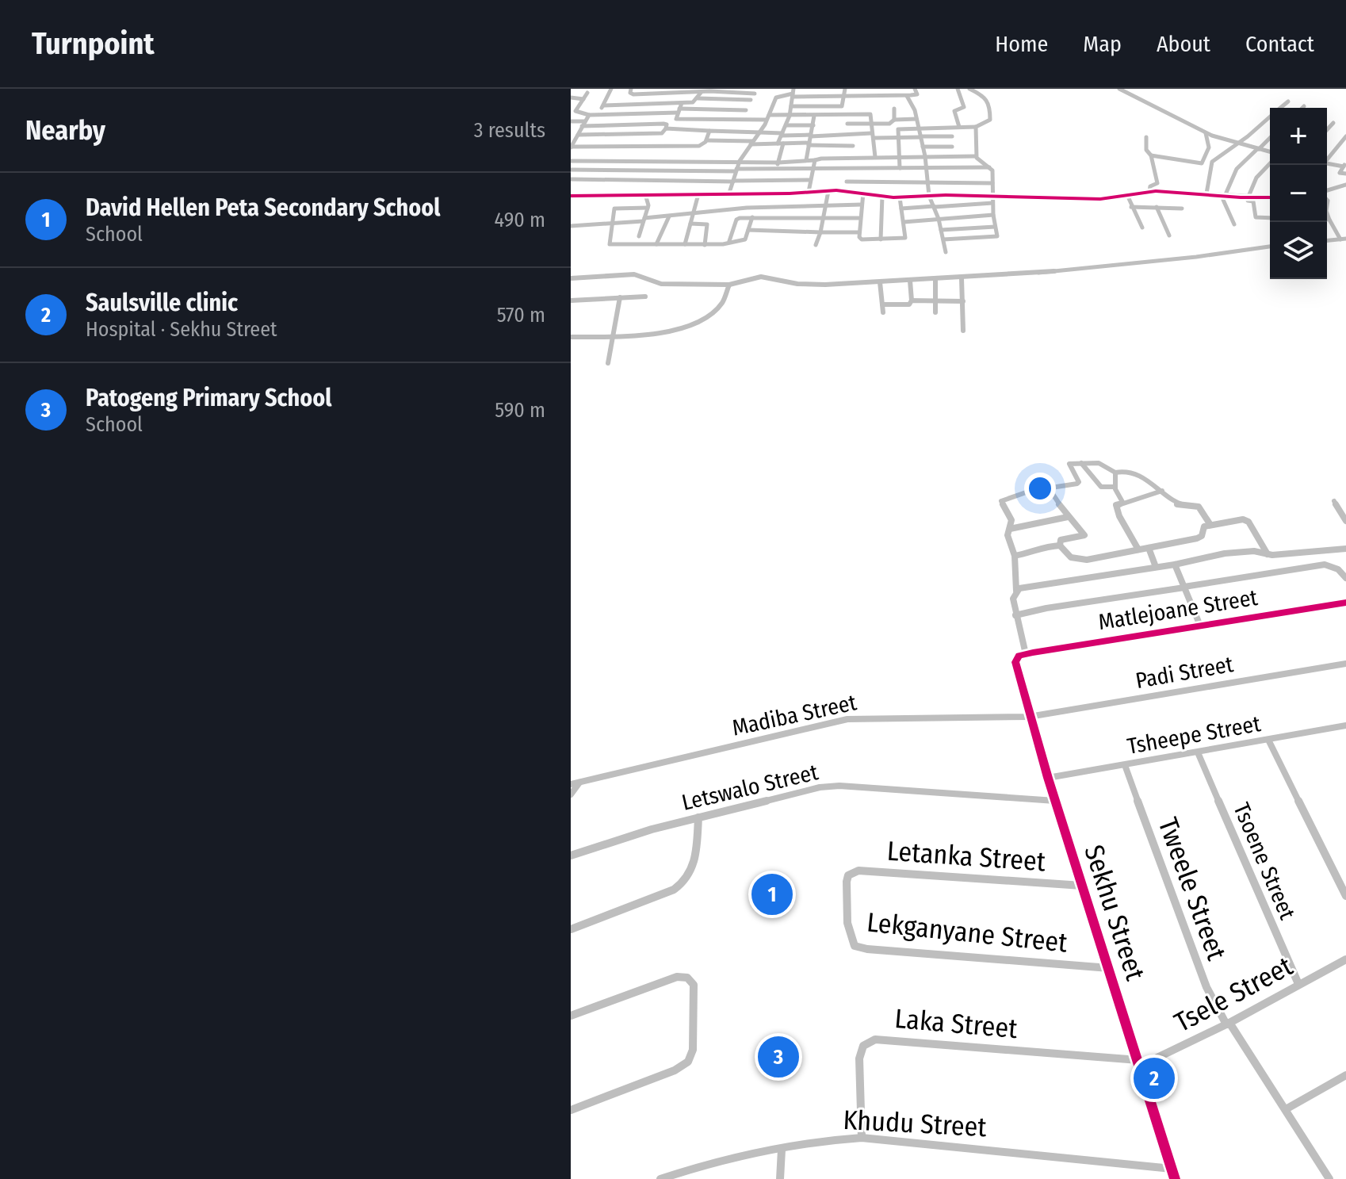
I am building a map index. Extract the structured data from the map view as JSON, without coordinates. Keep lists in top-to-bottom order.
{
  "streets": {
    "street": [
      "Matlejoane Street",
      "Padi Street",
      "Madiba Street",
      "Tsheepe Street",
      "Letswalo Street",
      "Letanka Street",
      "Tsoene Street",
      "Tweele Street",
      "Sekhu Street",
      "Lekganyane Street",
      "Tsele Street",
      "Laka Street",
      "Khudu Street"
    ]
  },
  "crossings": [
    ["Matlejoane Street", "Sekhu Street"],
    ["Padi Street", "Madiba Street"],
    ["Padi Street", "Sekhu Street"],
    ["Madiba Street", "Sekhu Street"],
    ["Tsheepe Street", "Tsoene Street"],
    ["Tsheepe Street", "Tweele Street"],
    ["Tsheepe Street", "Sekhu Street"],
    ["Letswalo Street", "Sekhu Street"],
    ["Letanka Street", "Sekhu Street"],
    ["Letanka Street", "Lekganyane Street"],
    ["Tsoene Street", "Tsele Street"],
    ["Tweele Street", "Tsele Street"],
    ["Sekhu Street", "Lekganyane Street"],
    ["Sekhu Street", "Tsele Street"],
    ["Sekhu Street", "Laka Street"],
    ["Sekhu Street", "Khudu Street"],
    ["Tsele Street", "Laka Street"],
    ["Laka Street", "Khudu Street"]
  ],
  "page": {
    "header": "Turnpoint",
    "nav": [
      "Home",
      "Map",
      "About",
      "Contact"
    ],
    "heading": ["Nearby", "3 results"],
    "map_buttons": ["+", "−"],
    "list": [
      {
        "mark": "1",
        "name": "David Hellen Peta Secondary School",
        "note": "School",
        "value": "490 m"
      },
      {
        "mark": "2",
        "name": "Saulsville clinic",
        "note": "Hospital · Sekhu Street",
        "value": "570 m"
      },
      {
        "mark": "3",
        "name": "Patogeng Primary School",
        "note": "School",
        "value": "590 m"
      }
    ],
    "pins": ["1", "3", "2"]
  }
}
